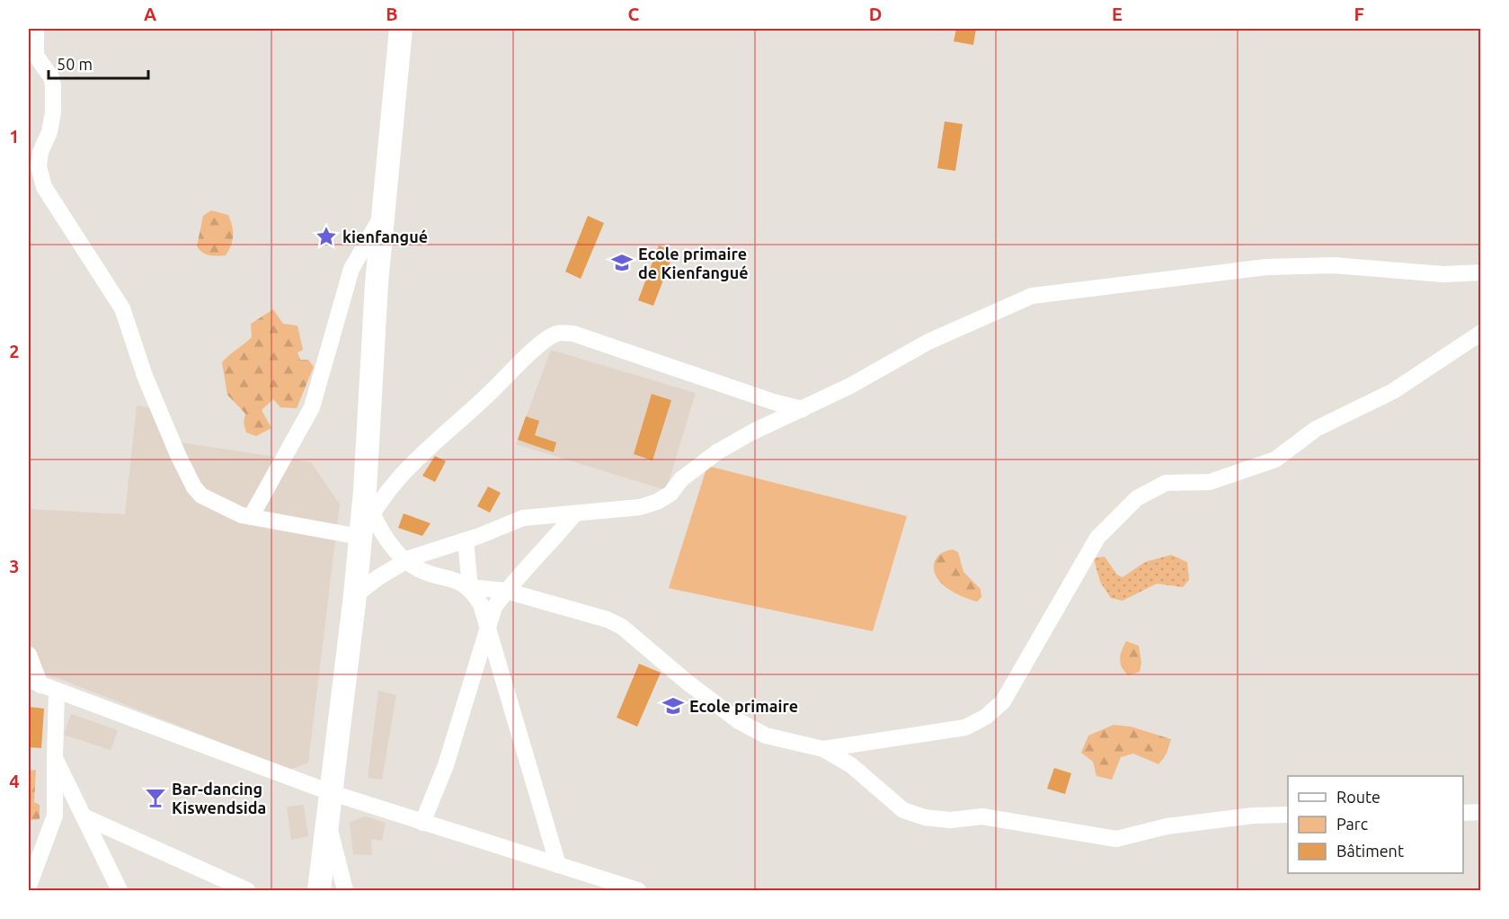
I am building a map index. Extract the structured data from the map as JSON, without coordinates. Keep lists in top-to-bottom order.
{
  "places": {
    "place": ["kienfangué"],
    "school or university": ["Ecole primaire de Kienfangué", "Ecole primaire"],
    "bar": ["Bar-dancing Kiswendsida"]
  },
  "legend": ["Route", "Parc", "Bâtiment"],
  "scale_bar": "50 m",
  "grid": {
    "columns": [
      "A",
      "B",
      "C",
      "D",
      "E",
      "F"
    ],
    "rows": [
      "1",
      "2",
      "3",
      "4"
    ]
  }
}
